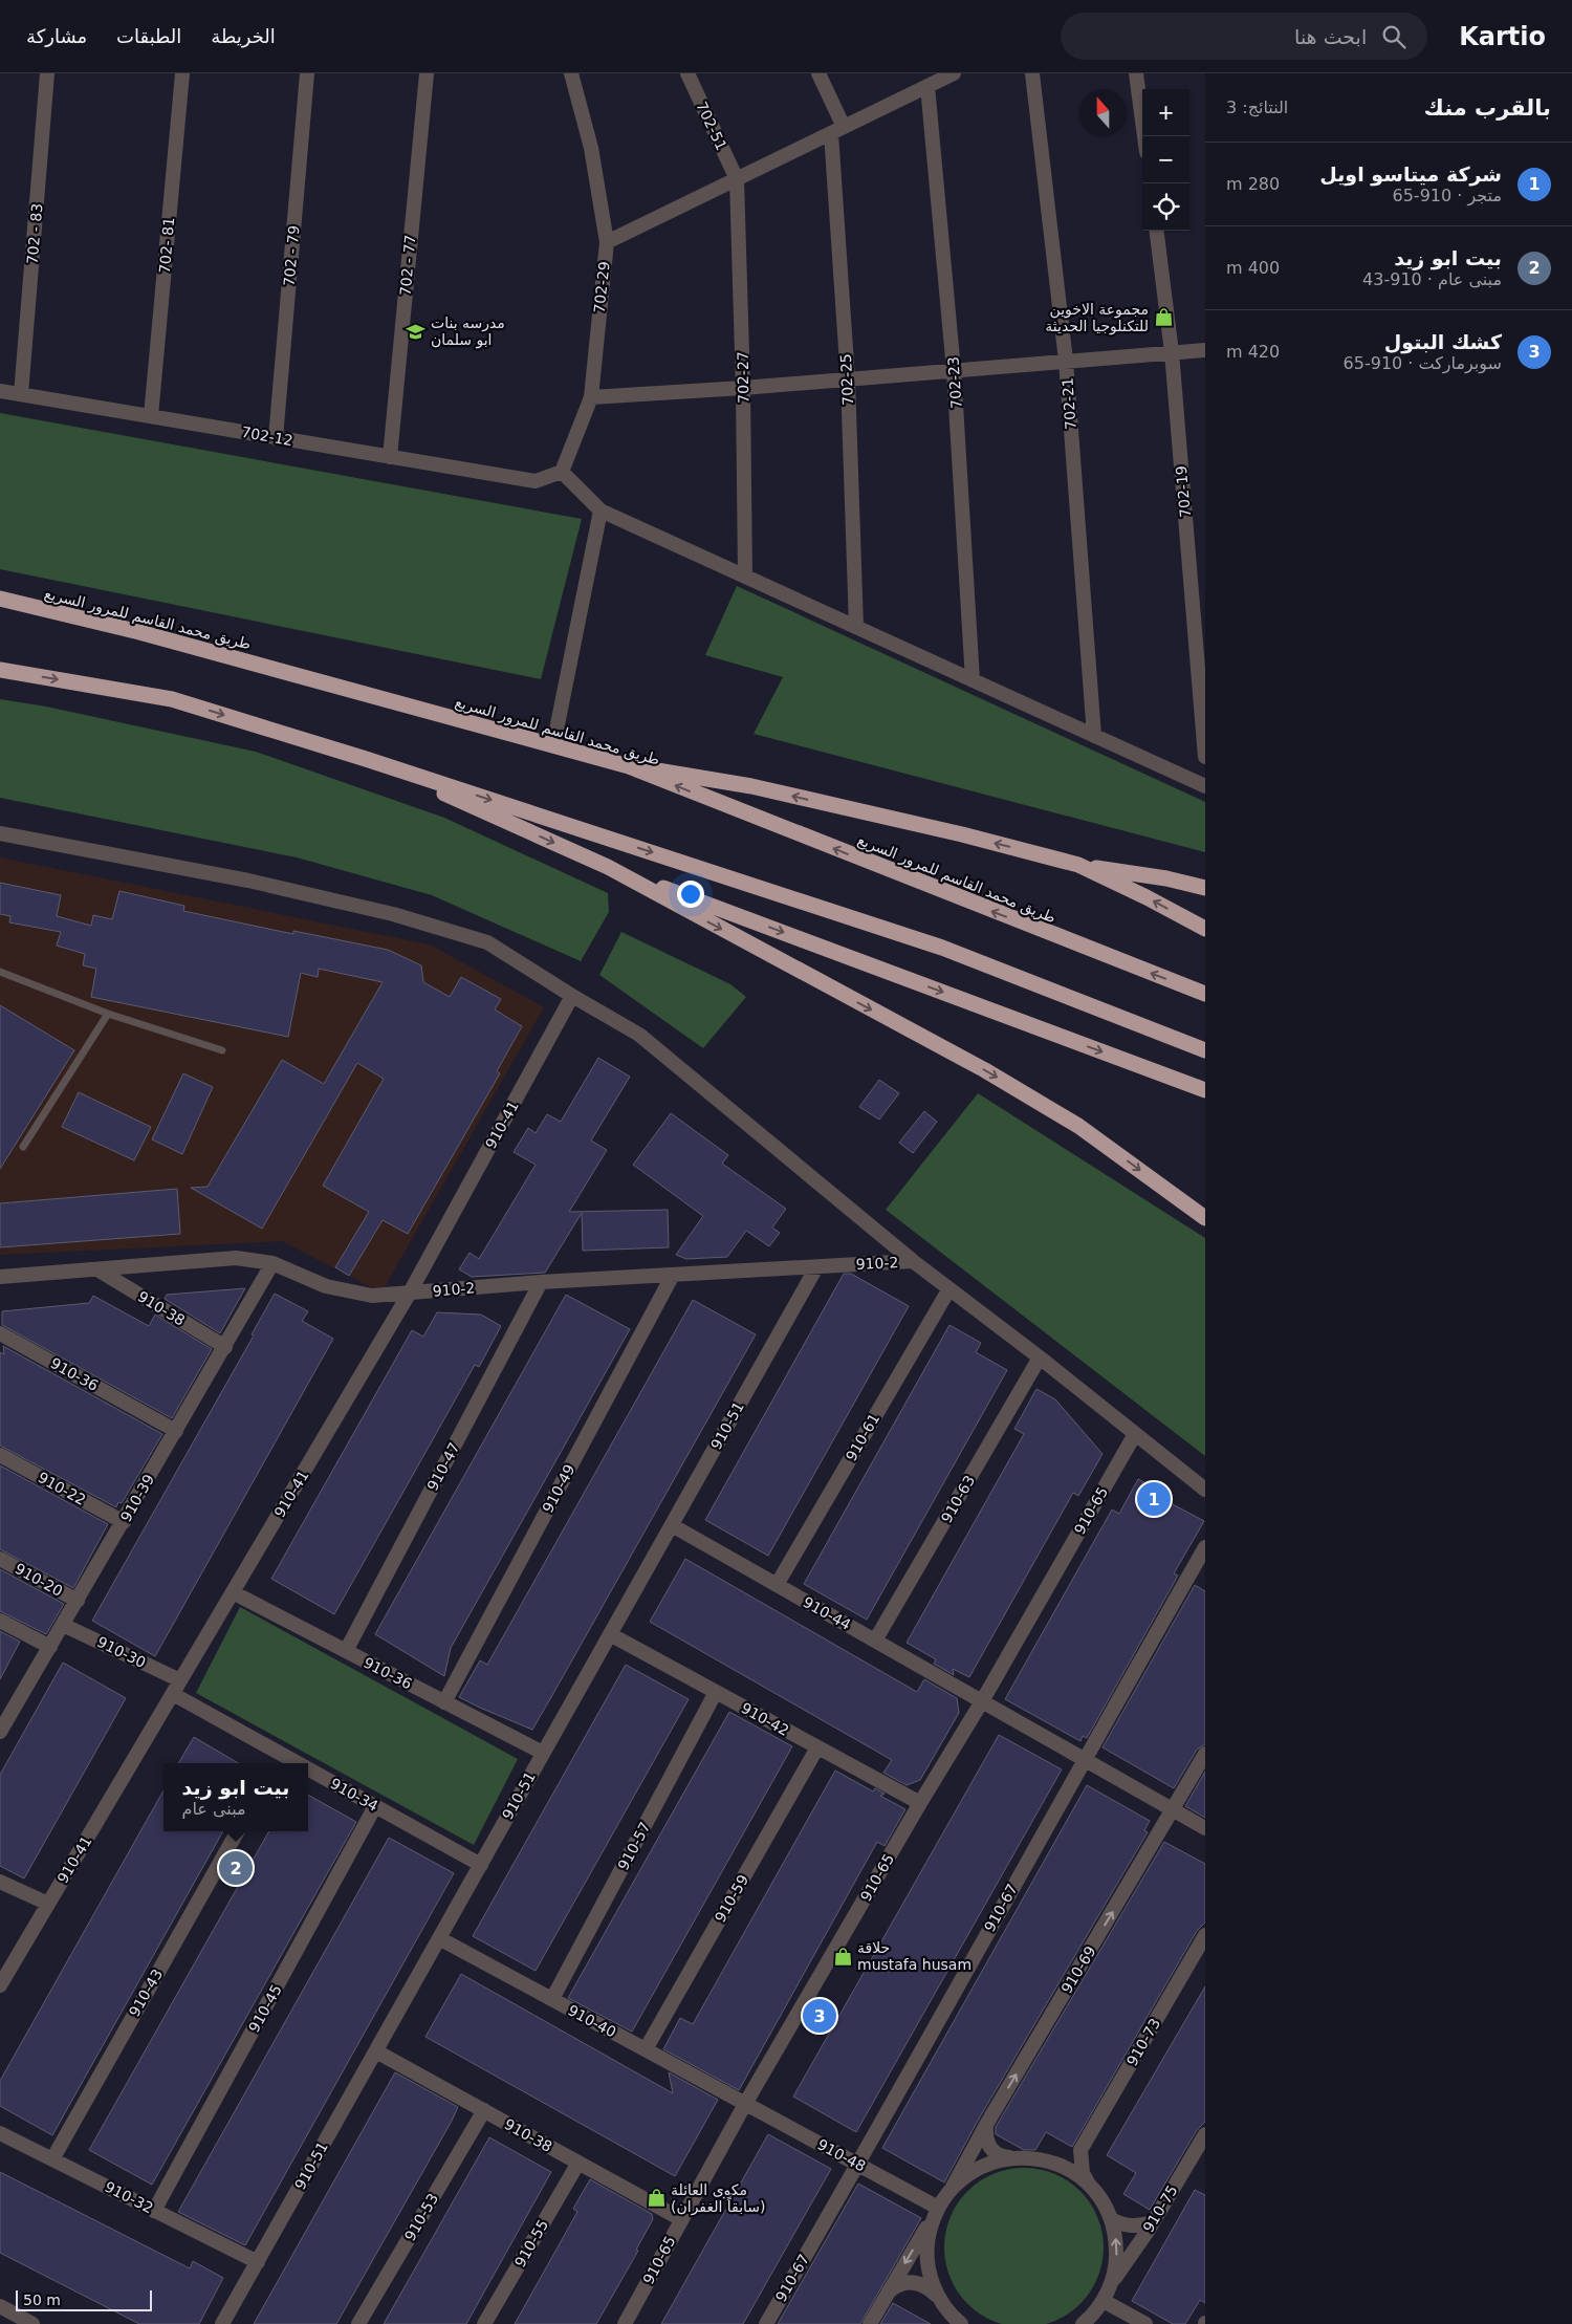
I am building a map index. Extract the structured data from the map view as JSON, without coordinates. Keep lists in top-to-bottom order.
{
  "streets": {
    "highway": ["طريق محمد القاسم للمرور السريع"],
    "street": [
      "702-51",
      "702 - 83",
      "702- 81",
      "702 - 79",
      "702 - 77",
      "702-29",
      "702-27",
      "702-25",
      "702-23",
      "702-21",
      "702-12",
      "702-19",
      "910-41",
      "910-2",
      "910-38",
      "910-36",
      "910-51",
      "910-61",
      "910-47",
      "910-22",
      "910-49",
      "910-39",
      "910-63",
      "910-65",
      "910-20",
      "910-44",
      "910-30",
      "910-42",
      "910-34",
      "910-57",
      "910-59",
      "910-67",
      "910-69",
      "910-43",
      "910-45",
      "910-40",
      "910-73",
      "910-48",
      "910-32",
      "910-75",
      "910-53",
      "910-55"
    ]
  },
  "crossings": [
    ["702-51", "702-27"],
    ["702 - 83", "702-12"],
    ["702- 81", "702-12"],
    ["702 - 79", "702-12"],
    ["702 - 77", "702-12"],
    ["702-29", "702-12"],
    ["910-41", "910-2"],
    ["910-41", "910-36"],
    ["910-41", "910-30"],
    ["910-41", "910-34"],
    ["910-2", "910-38"],
    ["910-2", "910-51"],
    ["910-2", "910-47"],
    ["910-2", "910-49"],
    ["910-2", "910-39"],
    ["910-38", "910-51"],
    ["910-38", "910-39"],
    ["910-38", "910-65"],
    ["910-38", "910-53"],
    ["910-38", "910-55"],
    ["910-36", "910-51"],
    ["910-36", "910-47"],
    ["910-36", "910-49"],
    ["910-36", "910-39"],
    ["910-51", "910-44"],
    ["910-51", "910-42"],
    ["910-51", "910-34"],
    ["910-51", "910-40"],
    ["910-51", "910-32"],
    ["910-61", "910-44"],
    ["910-22", "910-39"],
    ["910-39", "910-20"],
    ["910-39", "910-30"],
    ["910-63", "910-44"],
    ["910-65", "910-44"],
    ["910-65", "910-42"],
    ["910-65", "910-40"],
    ["910-65", "910-48"],
    ["910-44", "910-67"],
    ["910-44", "910-69"],
    ["910-42", "910-57"],
    ["910-42", "910-59"],
    ["910-34", "910-45"],
    ["910-57", "910-40"],
    ["910-59", "910-40"],
    ["910-67", "910-48"],
    ["910-43", "910-32"],
    ["910-45", "910-32"],
    ["910-40", "910-48"]
  ],
  "one_way": ["910-69"],
  "places": {
    "shop": ["مجموعة الاخوين للتكنلوجيا الحديثة", "حلاقة mustafa husam", "مكوى العائلة (سابقاً الغفران)"],
    "school or university": ["مدرسه بنات ابو سلمان"]
  },
  "scale_bar": "50 m",
  "north": "top",
  "page": {
    "header": "Kartio",
    "search": "ابحث هنا",
    "nav": ["الخريطة", "الطبقات", "مشاركة"],
    "heading": ["بالقرب منك", "النتائج: 3"],
    "map_buttons": ["+", "−"],
    "list": [
      {
        "mark": "1",
        "name": "شركة ميتاسو اويل",
        "note": "متجر · 910-65",
        "value": "280 m"
      },
      {
        "mark": "2",
        "name": "بيت ابو زيد",
        "note": "مبنى عام · 910-43",
        "value": "400 m"
      },
      {
        "mark": "3",
        "name": "كشك البتول",
        "note": "سوبرماركت · 910-65",
        "value": "420 m"
      }
    ],
    "pins": ["1", "2", "3"],
    "popup": ["بيت ابو زيد", "مبنى عام"],
    "scale": "50 m"
  }
}
